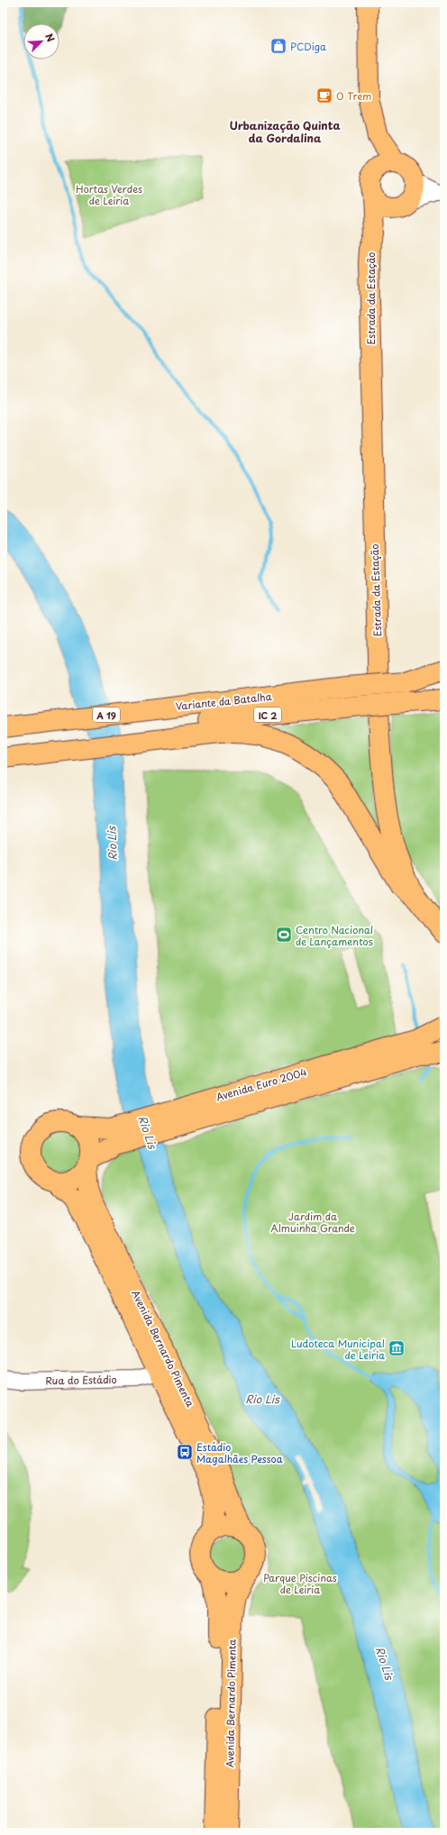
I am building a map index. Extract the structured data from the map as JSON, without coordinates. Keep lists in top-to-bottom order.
{
  "streets": {
    "main road": [
      "Estrada da Estação",
      "Variante da Batalha",
      "A 19",
      "IC 2",
      "Avenida Euro 2004",
      "Avenida Bernardo Pimenta"
    ],
    "street": ["Rua do Estádio"]
  },
  "crossings": [
    ["Variante da Batalha", "IC 2"],
    ["Avenida Euro 2004", "Avenida Bernardo Pimenta"],
    ["Avenida Bernardo Pimenta", "Rua do Estádio"]
  ],
  "districts": ["Urbanização Quinta da Gordalina"],
  "water": ["Rio Lis"],
  "parks": ["Hortas Verdes de Leiria", "Jardim da Almuinha Grande", "Parque Piscinas de Leiria"],
  "places": {
    "shop": ["PCDiga"],
    "cafe": ["O Trem"],
    "sports": ["Centro Nacional de Lançamentos"],
    "museum": ["Ludoteca Municipal de Leiria"],
    "bus stop": ["Estádio Magalhães Pessoa"]
  },
  "north": "top right"
}
